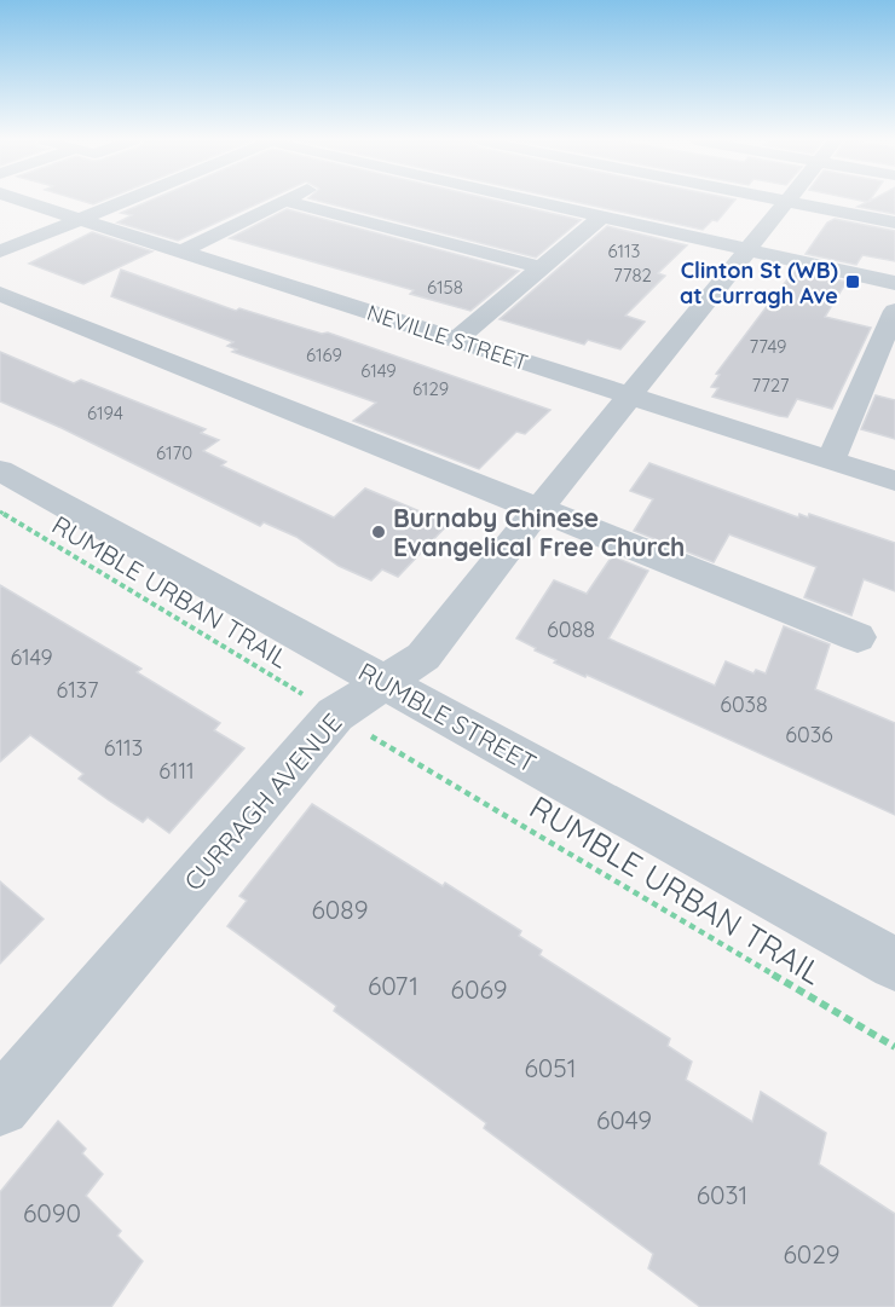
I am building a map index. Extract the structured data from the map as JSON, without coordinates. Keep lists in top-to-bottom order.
{
  "streets": {
    "street": ["NEVILLE STREET", "RUMBLE STREET", "CURRAGH AVENUE"],
    "path": ["RUMBLE URBAN TRAIL"]
  },
  "crossings": [
    ["NEVILLE STREET", "CURRAGH AVENUE"],
    ["RUMBLE STREET", "CURRAGH AVENUE"]
  ],
  "places": {
    "transit": ["Clinton St (WB) at Curragh Ave"],
    "other": ["Burnaby Chinese Evangelical Free Church"]
  },
  "house_numbers": [
    "6113",
    "7782",
    "6158",
    "7749",
    "6169",
    "6149",
    "7727",
    "6129",
    "6194",
    "6170",
    "6088",
    "6149",
    "6137",
    "6038",
    "6036",
    "6113",
    "6111",
    "6089",
    "6071",
    "6069",
    "6051",
    "6049",
    "6031",
    "6090",
    "6029"
  ]
}
